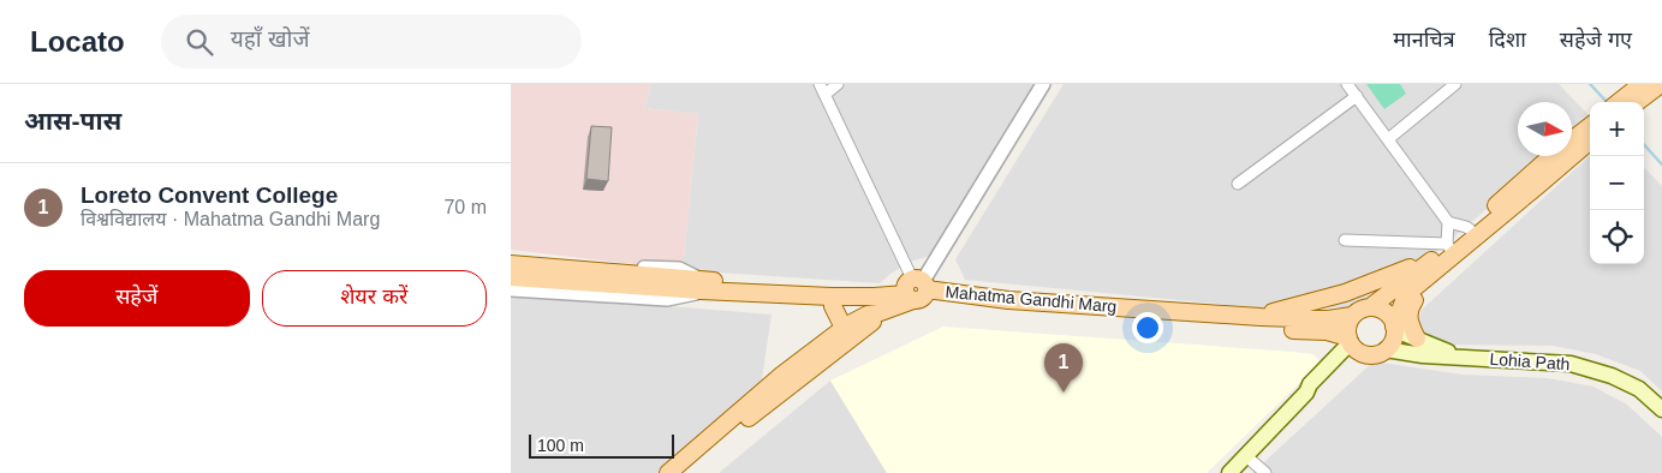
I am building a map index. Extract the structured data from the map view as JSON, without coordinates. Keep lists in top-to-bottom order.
{
  "streets": {
    "main road": ["Mahatma Gandhi Marg", "Lohia Path"]
  },
  "crossings": [
    ["Mahatma Gandhi Marg", "Lohia Path"]
  ],
  "scale_bar": "100 m",
  "north": "right",
  "page": {
    "header": "Locato",
    "search": "यहाँ खोजें",
    "nav": ["मानचित्र", "दिशा", "सहेजे गए"],
    "heading": "आस-पास",
    "map_buttons": ["+", "−"],
    "list": [
      {
        "mark": "1",
        "name": "Loreto Convent College",
        "note": "विश्वविद्यालय · Mahatma Gandhi Marg",
        "value": "70 m"
      }
    ],
    "buttons": ["सहेजें", "शेयर करें"],
    "pins": "1",
    "scale": "100 m"
  }
}
